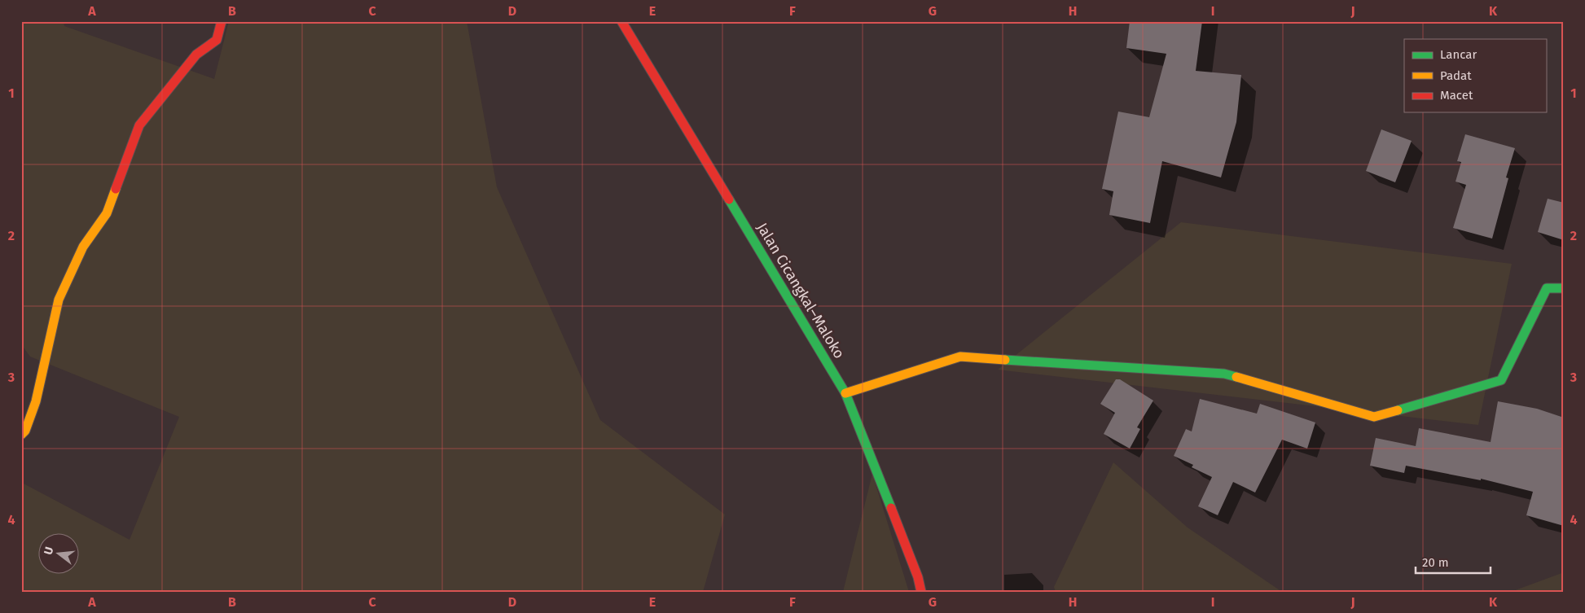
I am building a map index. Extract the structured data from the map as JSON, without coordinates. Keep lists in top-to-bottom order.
{
  "streets": {
    "street": ["Jalan Cicangkal–Maloko"]
  },
  "legend": ["Lancar", "Padat", "Macet"],
  "scale_bar": "20 m",
  "north": "left",
  "grid": {
    "columns": [
      "A",
      "B",
      "C",
      "D",
      "E",
      "F",
      "G",
      "H",
      "I",
      "J",
      "K"
    ],
    "rows": [
      "1",
      "2",
      "3",
      "4"
    ]
  }
}
